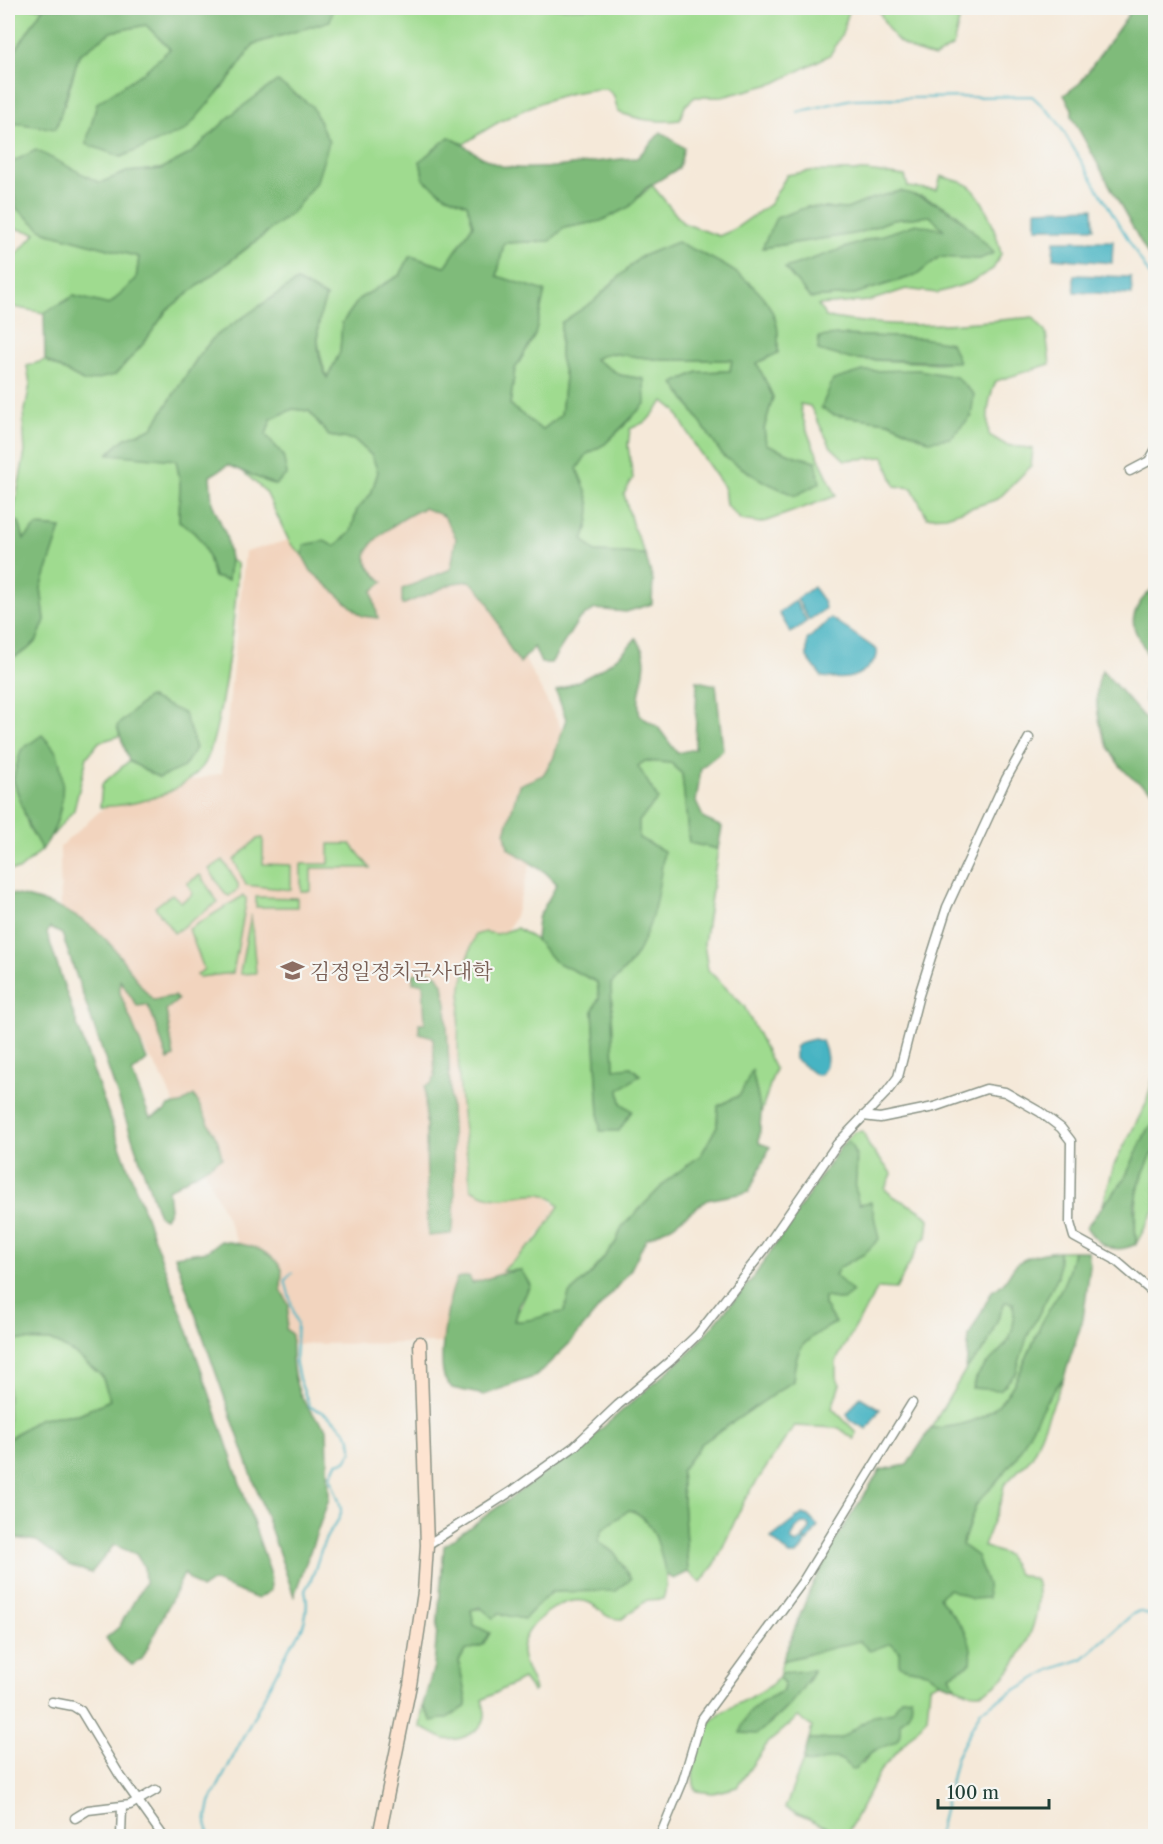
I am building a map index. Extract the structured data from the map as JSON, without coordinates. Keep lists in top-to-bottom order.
{
  "places": {
    "school or university": ["김정일정치군사대학"]
  },
  "scale_bar": "100 m"
}
